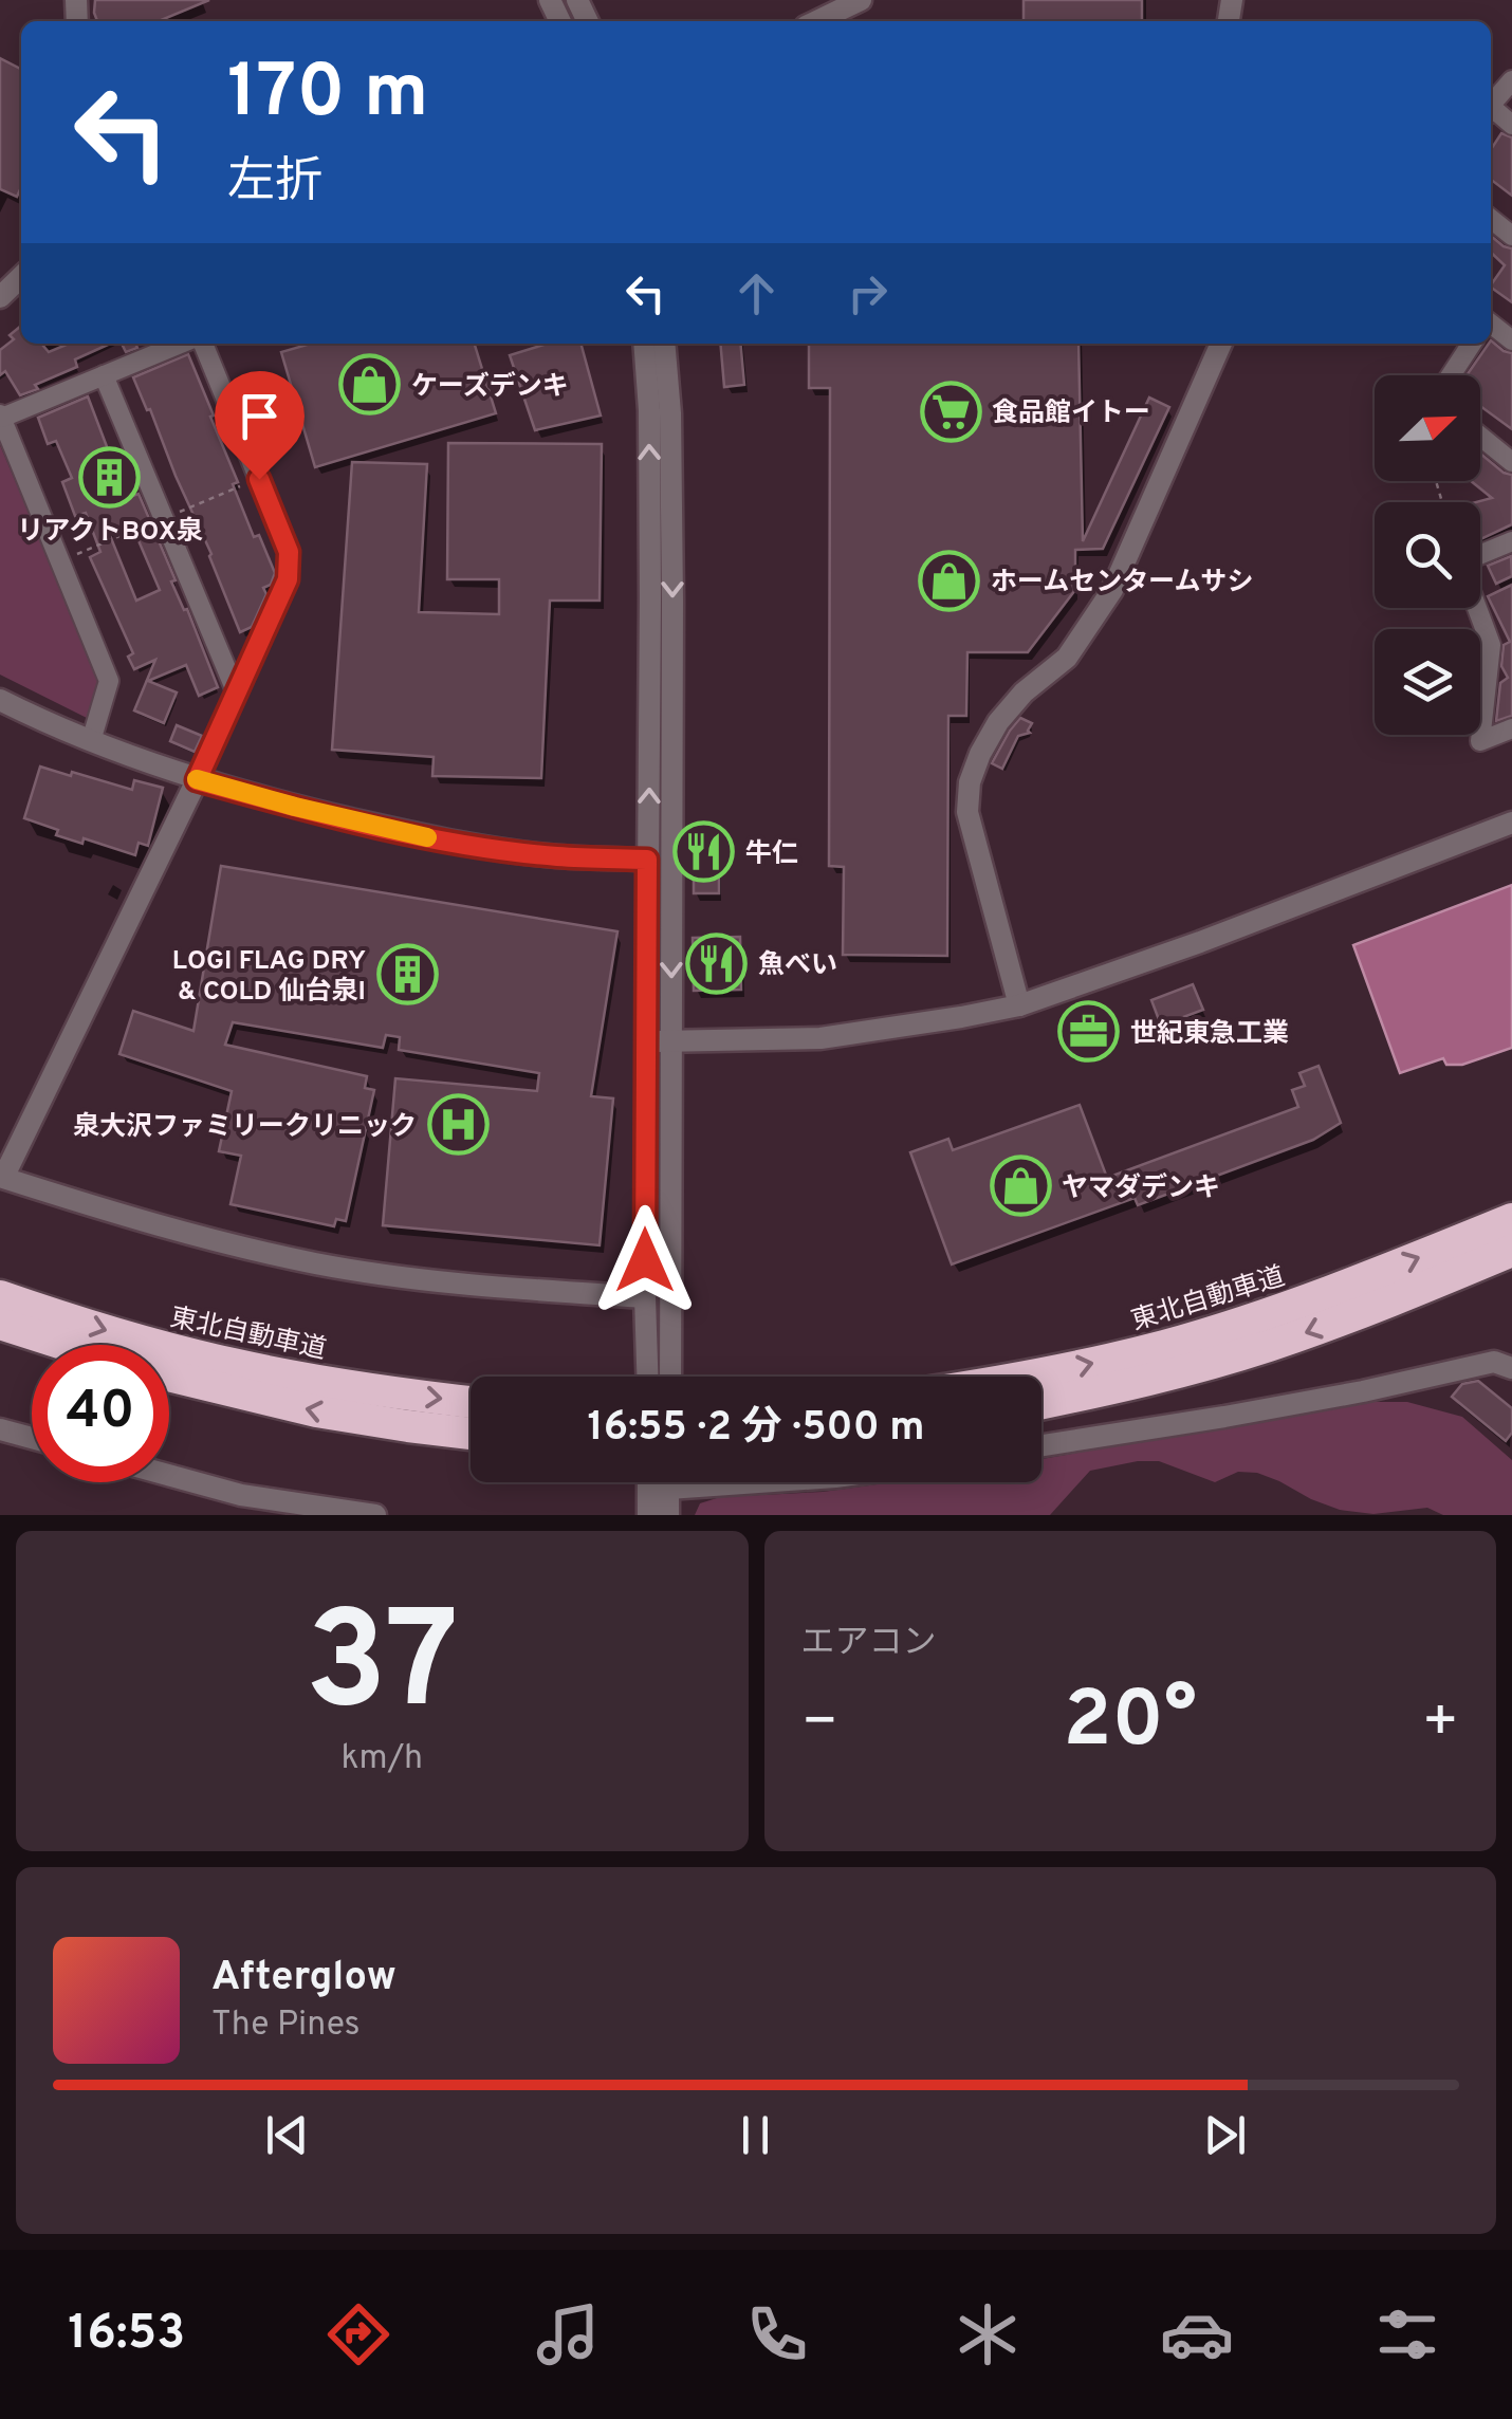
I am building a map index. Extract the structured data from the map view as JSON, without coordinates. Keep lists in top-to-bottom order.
{
  "streets": {
    "highway": ["東北自動車道"]
  },
  "places": {
    "shop": ["ケーズデンキ", "ホームセンタームサシ", "ヤマダデンキ"],
    "supermarket": ["食品館イトー"],
    "building": ["リアクトBOX泉", "LOGI FLAG DRY & COLD 仙台泉I"],
    "restaurant": ["牛仁", "魚べい"],
    "office": ["世紀東急工業"],
    "hospital": ["泉大沢ファミリークリニック"]
  },
  "north": "top right",
  "page": {
    "turn": ["170 m", "左折"],
    "limit": "40",
    "trip": "16:55 · 2 分 · 500 m",
    "tile": [
      ["37", "km/h"],
      "エアコン"
    ],
    "heat": ["−", "20°", "+"],
    "song": ["Afterglow", "The Pines"],
    "tabs": "16:53"
  }
}
